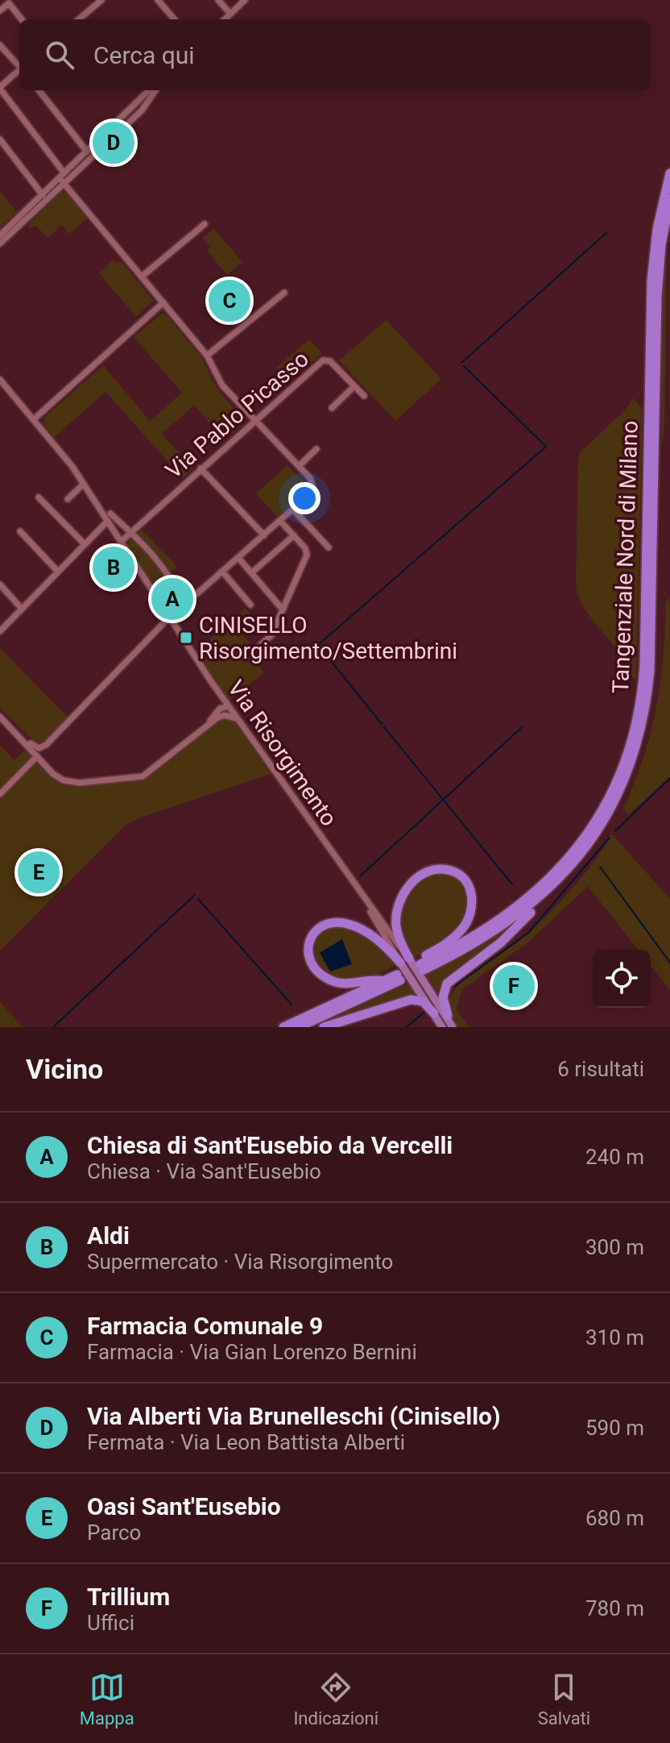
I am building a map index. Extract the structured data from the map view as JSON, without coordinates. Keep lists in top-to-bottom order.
{
  "streets": {
    "highway": ["Tangenziale Nord di Milano"],
    "main road": ["Via Risorgimento"],
    "street": ["Via Pablo Picasso"]
  },
  "crossings": [
    ["Via Pablo Picasso", "Via Risorgimento"],
    ["Tangenziale Nord di Milano", "Via Risorgimento"]
  ],
  "places": {
    "transit": ["CINISELLO Risorgimento/Settembrini"]
  },
  "page": {
    "search": "Cerca qui",
    "pins": [
      "D",
      "C",
      "B",
      "A",
      "E",
      "F"
    ],
    "heading": ["Vicino", "6 risultati"],
    "list": [
      {
        "mark": "A",
        "name": "Chiesa di Sant'Eusebio da Vercelli",
        "note": "Chiesa · Via Sant'Eusebio",
        "value": "240 m"
      },
      {
        "mark": "B",
        "name": "Aldi",
        "note": "Supermercato · Via Risorgimento",
        "value": "300 m"
      },
      {
        "mark": "C",
        "name": "Farmacia Comunale 9",
        "note": "Farmacia · Via Gian Lorenzo Bernini",
        "value": "310 m"
      },
      {
        "mark": "D",
        "name": "Via Alberti Via Brunelleschi (Cinisello)",
        "note": "Fermata · Via Leon Battista Alberti",
        "value": "590 m"
      },
      {
        "mark": "E",
        "name": "Oasi Sant'Eusebio",
        "note": "Parco",
        "value": "680 m"
      },
      {
        "mark": "F",
        "name": "Trillium",
        "note": "Uffici",
        "value": "780 m"
      }
    ],
    "nav": ["Mappa", "Indicazioni", "Salvati"]
  }
}
